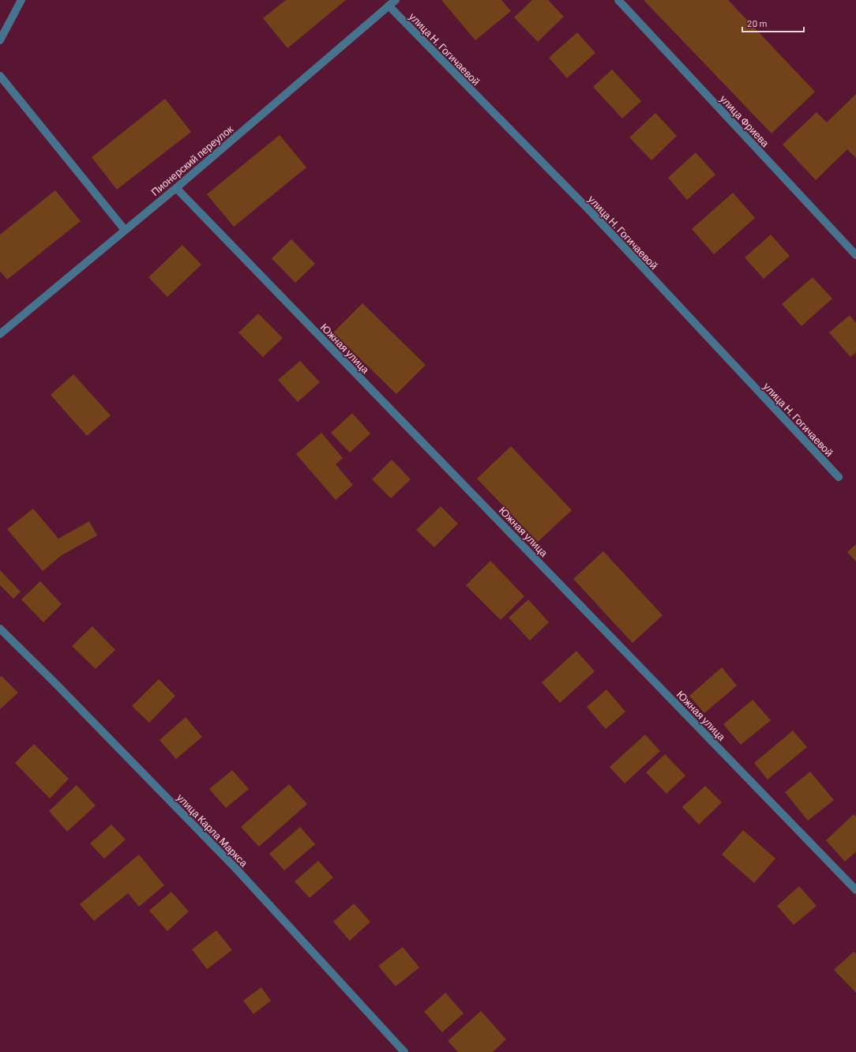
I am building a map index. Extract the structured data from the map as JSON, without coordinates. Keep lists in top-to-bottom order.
{
  "streets": {
    "street": [
      "улица Н. Гогичаевой",
      "улица Фриева",
      "Пионерский переулок",
      "Южная улица",
      "улица Карла Маркса"
    ]
  },
  "crossings": [
    ["улица Н. Гогичаевой", "Пионерский переулок"],
    ["Пионерский переулок", "Южная улица"]
  ],
  "scale_bar": "20 m"
}
